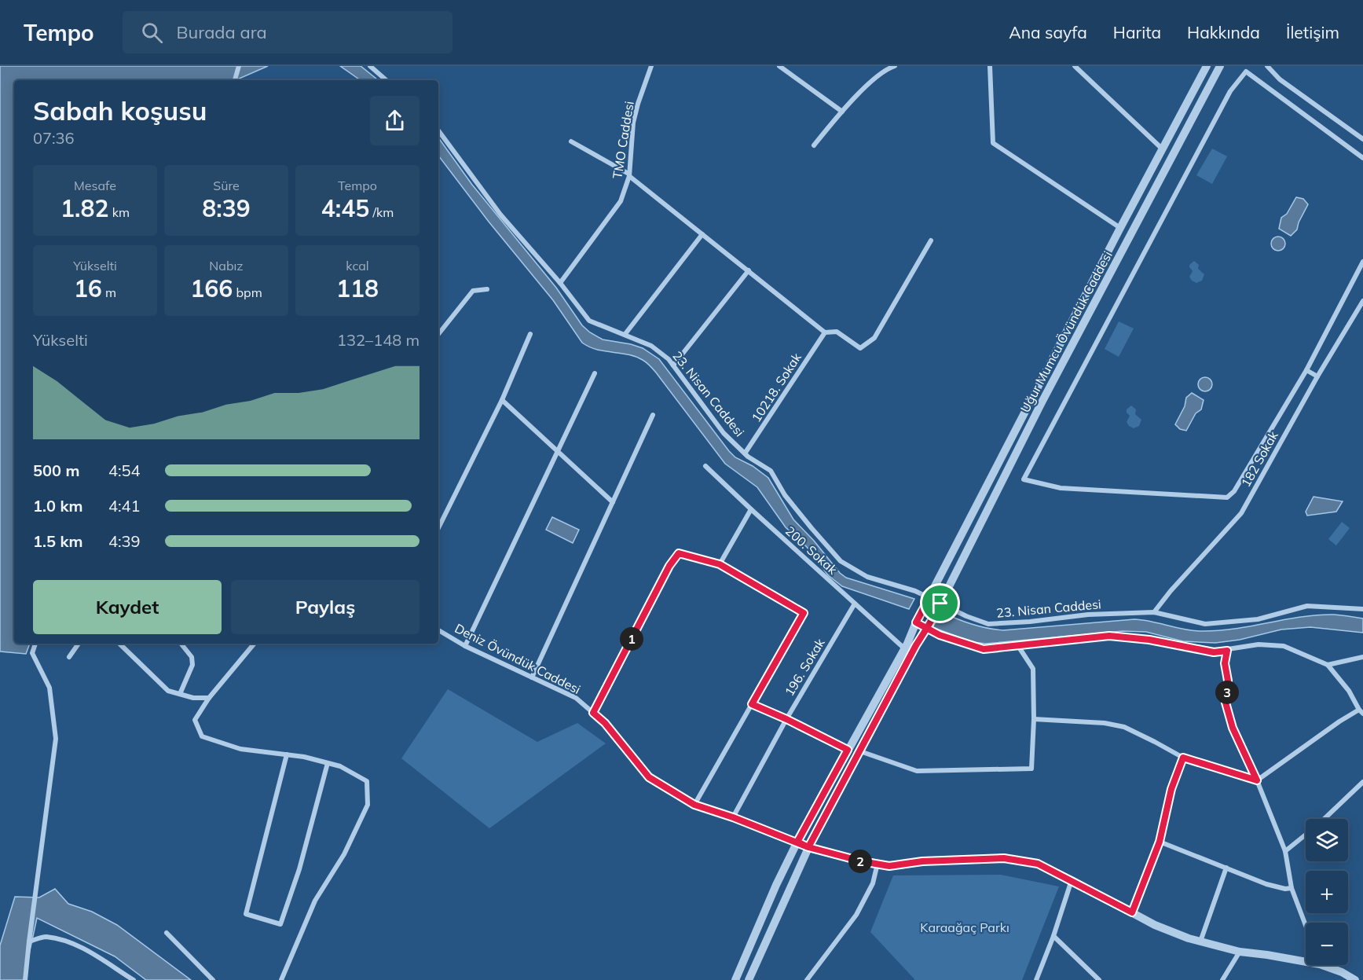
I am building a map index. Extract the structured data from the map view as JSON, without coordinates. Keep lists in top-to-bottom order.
{
  "streets": {
    "street": [
      "TMO Caddesi",
      "Uğur Mumcu Övündük Caddesi",
      "10218. Sokak",
      "23. Nisan Caddesi",
      "182 Sokak",
      "200. Sokak",
      "Deniz Övündük Caddesi",
      "196. Sokak"
    ]
  },
  "crossings": [
    ["TMO Caddesi", "23. Nisan Caddesi"],
    ["Uğur Mumcu Övündük Caddesi", "23. Nisan Caddesi"],
    ["10218. Sokak", "23. Nisan Caddesi"],
    ["23. Nisan Caddesi", "182 Sokak"],
    ["200. Sokak", "196. Sokak"],
    ["Deniz Övündük Caddesi", "196. Sokak"]
  ],
  "parks": ["Karaağaç Parkı"],
  "page": {
    "header": "Tempo",
    "search": "Burada ara",
    "nav": [
      "Ana sayfa",
      "Harita",
      "Hakkında",
      "İletişim"
    ],
    "heading": ["Sabah koşusu", "07:36"],
    "stats": [
      ["Mesafe", "1.82 km"],
      ["Süre", "8:39"],
      ["Tempo", "4:45 /km"],
      ["Yükselti", "16 m"],
      ["Nabız", "166 bpm"],
      ["kcal", "118"]
    ],
    "chart": ["Yükselti", "132–148 m"],
    "list": [
      {
        "name": "500 m",
        "note": "4:54"
      },
      {
        "name": "1.0 km",
        "note": "4:41"
      },
      {
        "name": "1.5 km",
        "note": "4:39"
      }
    ],
    "buttons": ["Kaydet", "Paylaş"],
    "pins": ["1", "3", "2"],
    "map_buttons": ["+", "−"]
  }
}
